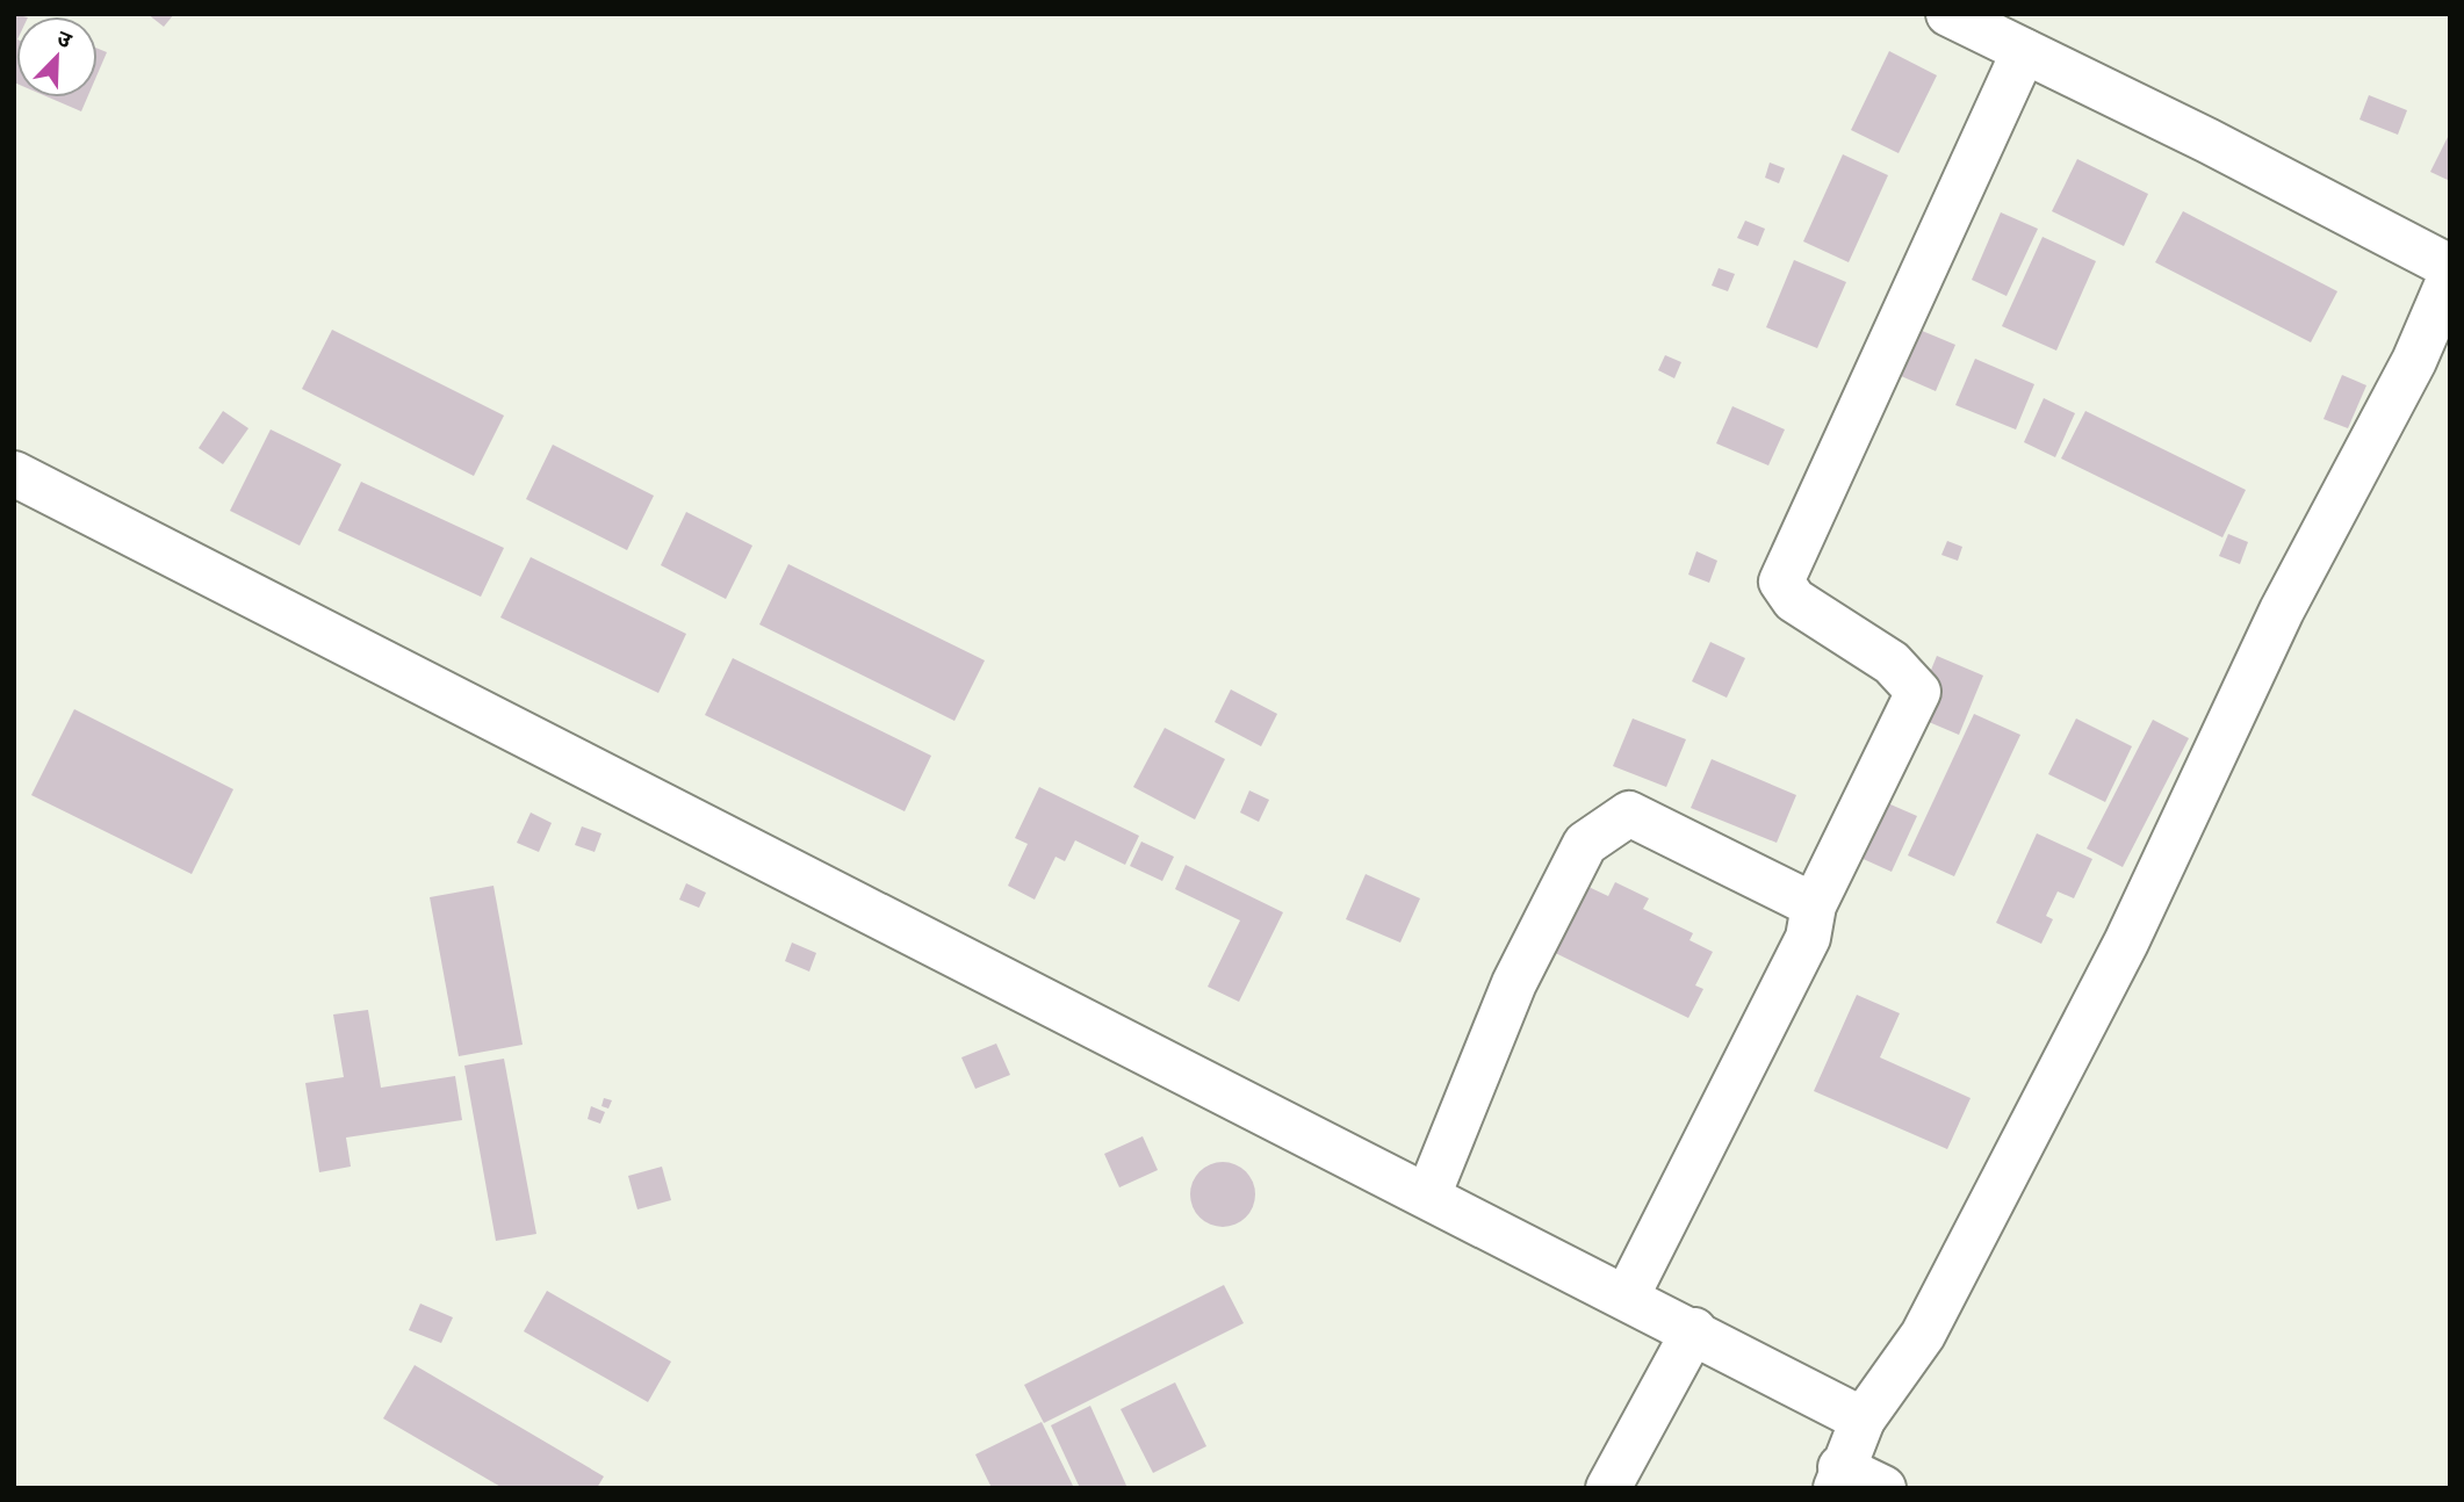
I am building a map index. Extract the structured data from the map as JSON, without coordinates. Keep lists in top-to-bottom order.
{
  "north": "top right"
}
